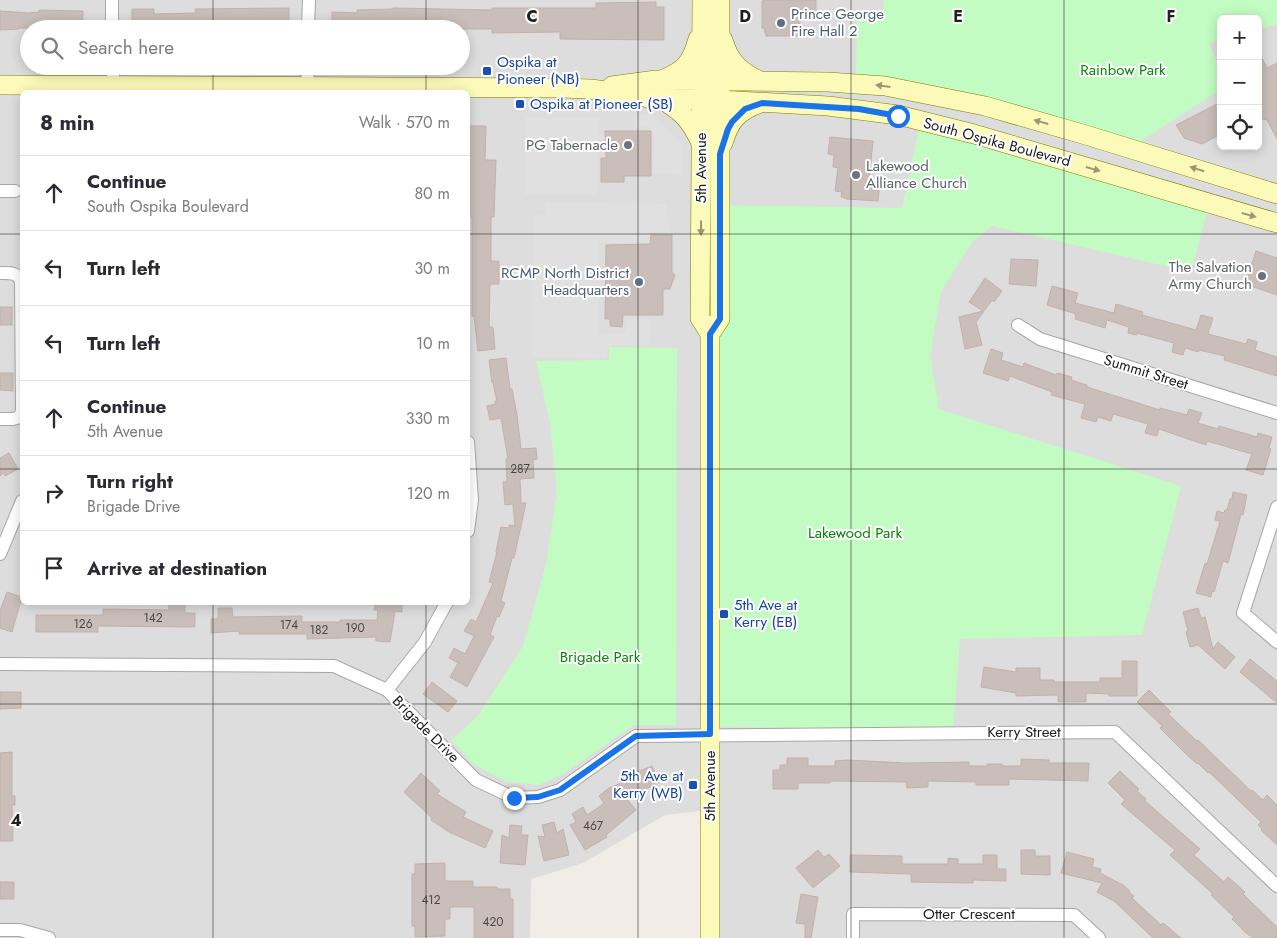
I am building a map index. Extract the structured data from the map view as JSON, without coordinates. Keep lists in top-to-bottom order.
{
  "streets": {
    "main road": ["South Ospika Boulevard", "5th Avenue"],
    "street": [
      "Summit Street",
      "Brigade Drive",
      "Kerry Street",
      "Otter Crescent"
    ]
  },
  "crossings": [
    ["South Ospika Boulevard", "5th Avenue"],
    ["5th Avenue", "Brigade Drive"],
    ["5th Avenue", "Kerry Street"],
    ["Brigade Drive", "Kerry Street"]
  ],
  "parks": ["Rainbow Park", "Lakewood Park", "Brigade Park"],
  "places": {
    "other": [
      "Prince George Fire Hall 2",
      "PG Tabernacle",
      "Lakewood Alliance Church",
      "The Salvation Army Church",
      "RCMP North District Headquarters"
    ],
    "transit": [
      "Ospika at Pioneer (NB)",
      "Ospika at Pioneer (SB)",
      "5th Ave at Kerry (EB)",
      "5th Ave at Kerry (WB)"
    ]
  },
  "house_numbers": [
    "287",
    "142",
    "126",
    "174",
    "190",
    "182",
    "467",
    "412",
    "420"
  ],
  "page": {
    "map_buttons": ["+", "−"],
    "search": "Search here",
    "heading": ["8 min", "Walk · 570 m"],
    "list": [
      ["Continue", "South Ospika Boulevard", "80 m"],
      ["Turn left", "30 m"],
      ["Turn left", "10 m"],
      ["Continue", "5th Avenue", "330 m"],
      ["Turn right", "Brigade Drive", "120 m"],
      "Arrive at destination"
    ]
  },
  "grid": {
    "columns": [
      "C",
      "D",
      "E",
      "F"
    ],
    "rows": ["4"]
  }
}
